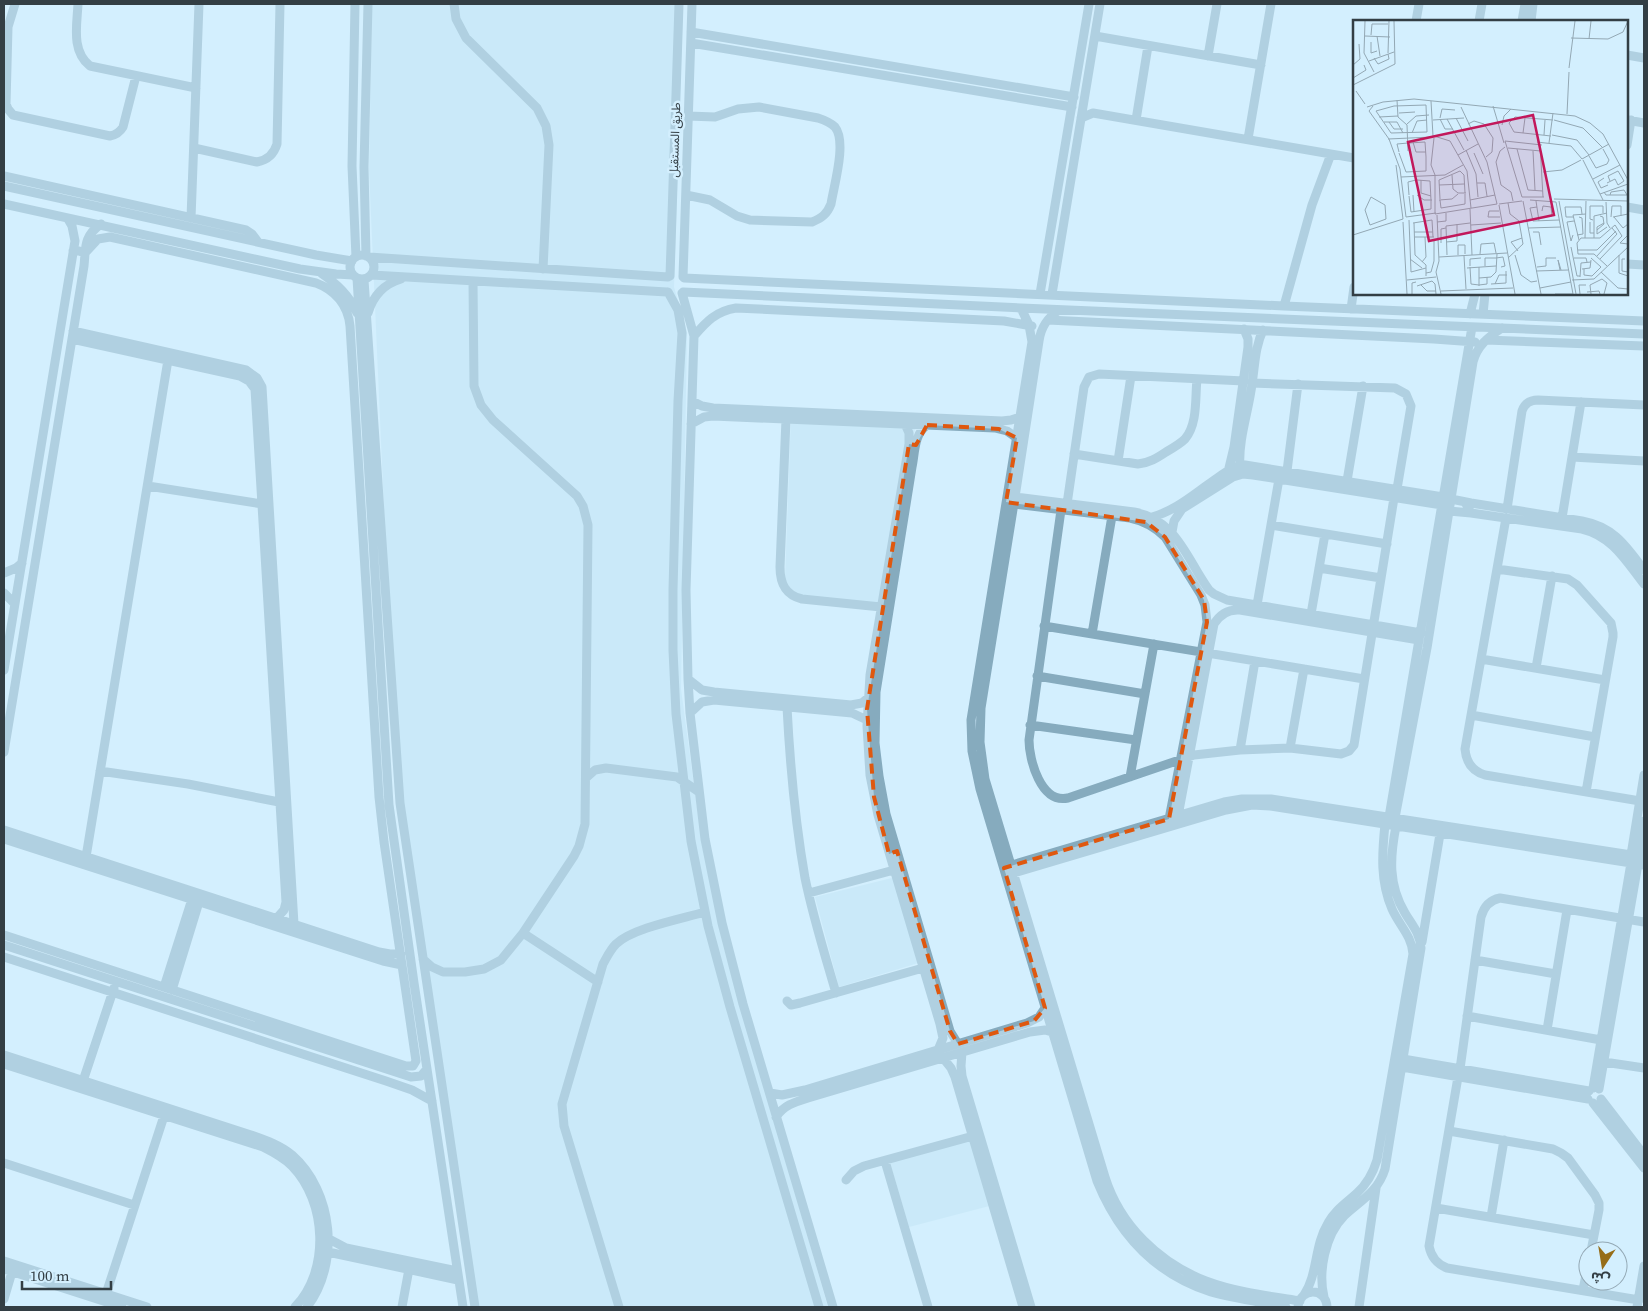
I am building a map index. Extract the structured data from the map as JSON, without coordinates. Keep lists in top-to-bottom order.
{
  "streets": {
    "street": ["طريق المستقبل"]
  },
  "scale_bar": "100 m",
  "north": "bottom"
}
